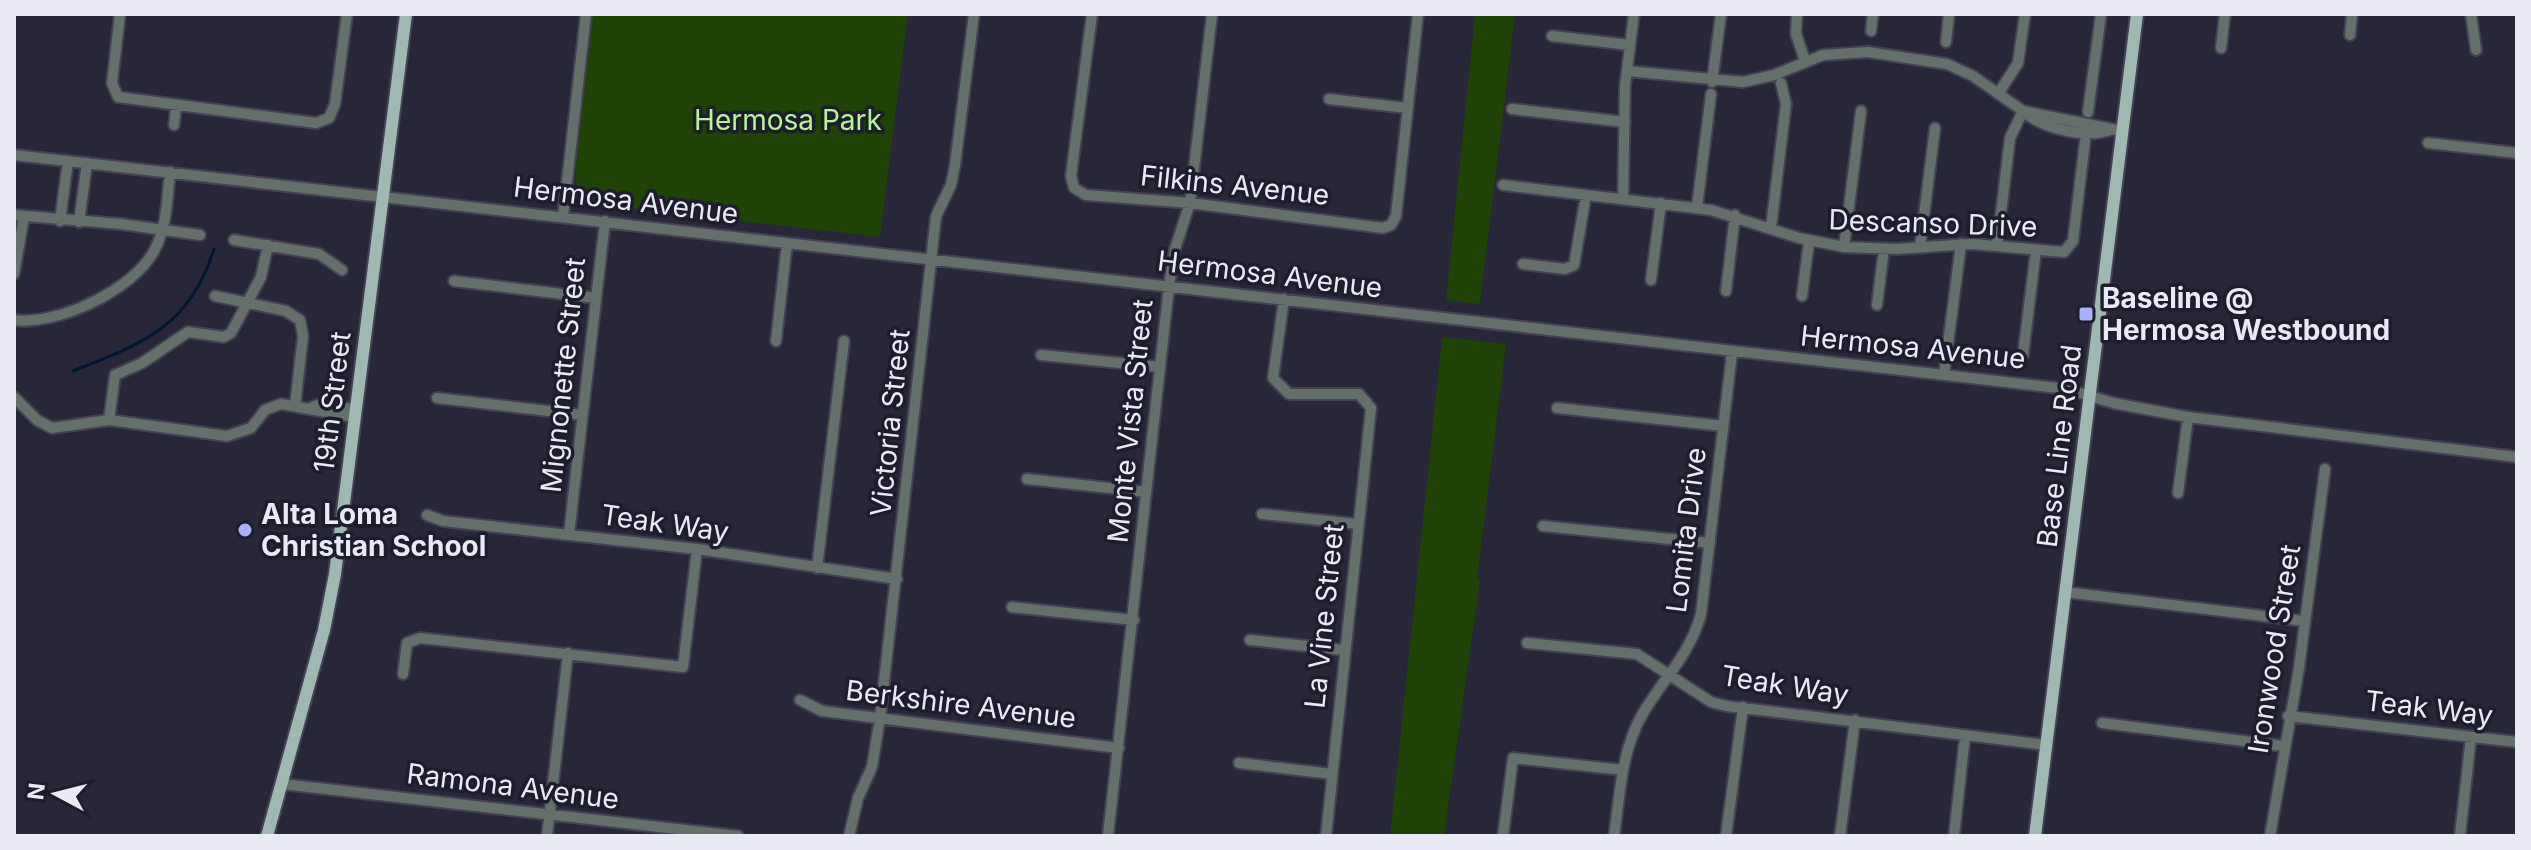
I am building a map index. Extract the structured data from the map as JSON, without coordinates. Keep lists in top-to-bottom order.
{
  "streets": {
    "main road": ["19th Street", "Base Line Road"],
    "street": [
      "Filkins Avenue",
      "Hermosa Avenue",
      "Descanso Drive",
      "Mignonette Street",
      "Monte Vista Street",
      "Victoria Street",
      "Teak Way",
      "Lomita Drive",
      "La Vine Street",
      "Ironwood Street",
      "Berkshire Avenue",
      "Ramona Avenue"
    ]
  },
  "crossings": [
    ["Filkins Avenue", "Monte Vista Street"],
    ["Hermosa Avenue", "Mignonette Street"],
    ["Hermosa Avenue", "19th Street"],
    ["Hermosa Avenue", "Monte Vista Street"],
    ["Hermosa Avenue", "Victoria Street"],
    ["Hermosa Avenue", "Base Line Road"],
    ["Hermosa Avenue", "Lomita Drive"],
    ["Hermosa Avenue", "La Vine Street"],
    ["Mignonette Street", "Teak Way"],
    ["19th Street", "Ramona Avenue"],
    ["Monte Vista Street", "Berkshire Avenue"],
    ["Victoria Street", "Teak Way"],
    ["Victoria Street", "Berkshire Avenue"],
    ["Base Line Road", "Teak Way"],
    ["Teak Way", "Lomita Drive"],
    ["Teak Way", "Ironwood Street"]
  ],
  "parks": ["Hermosa Park"],
  "places": {
    "transit": ["Baseline @ Hermosa Westbound"],
    "other": ["Alta Loma Christian School"]
  },
  "north": "left"
}
